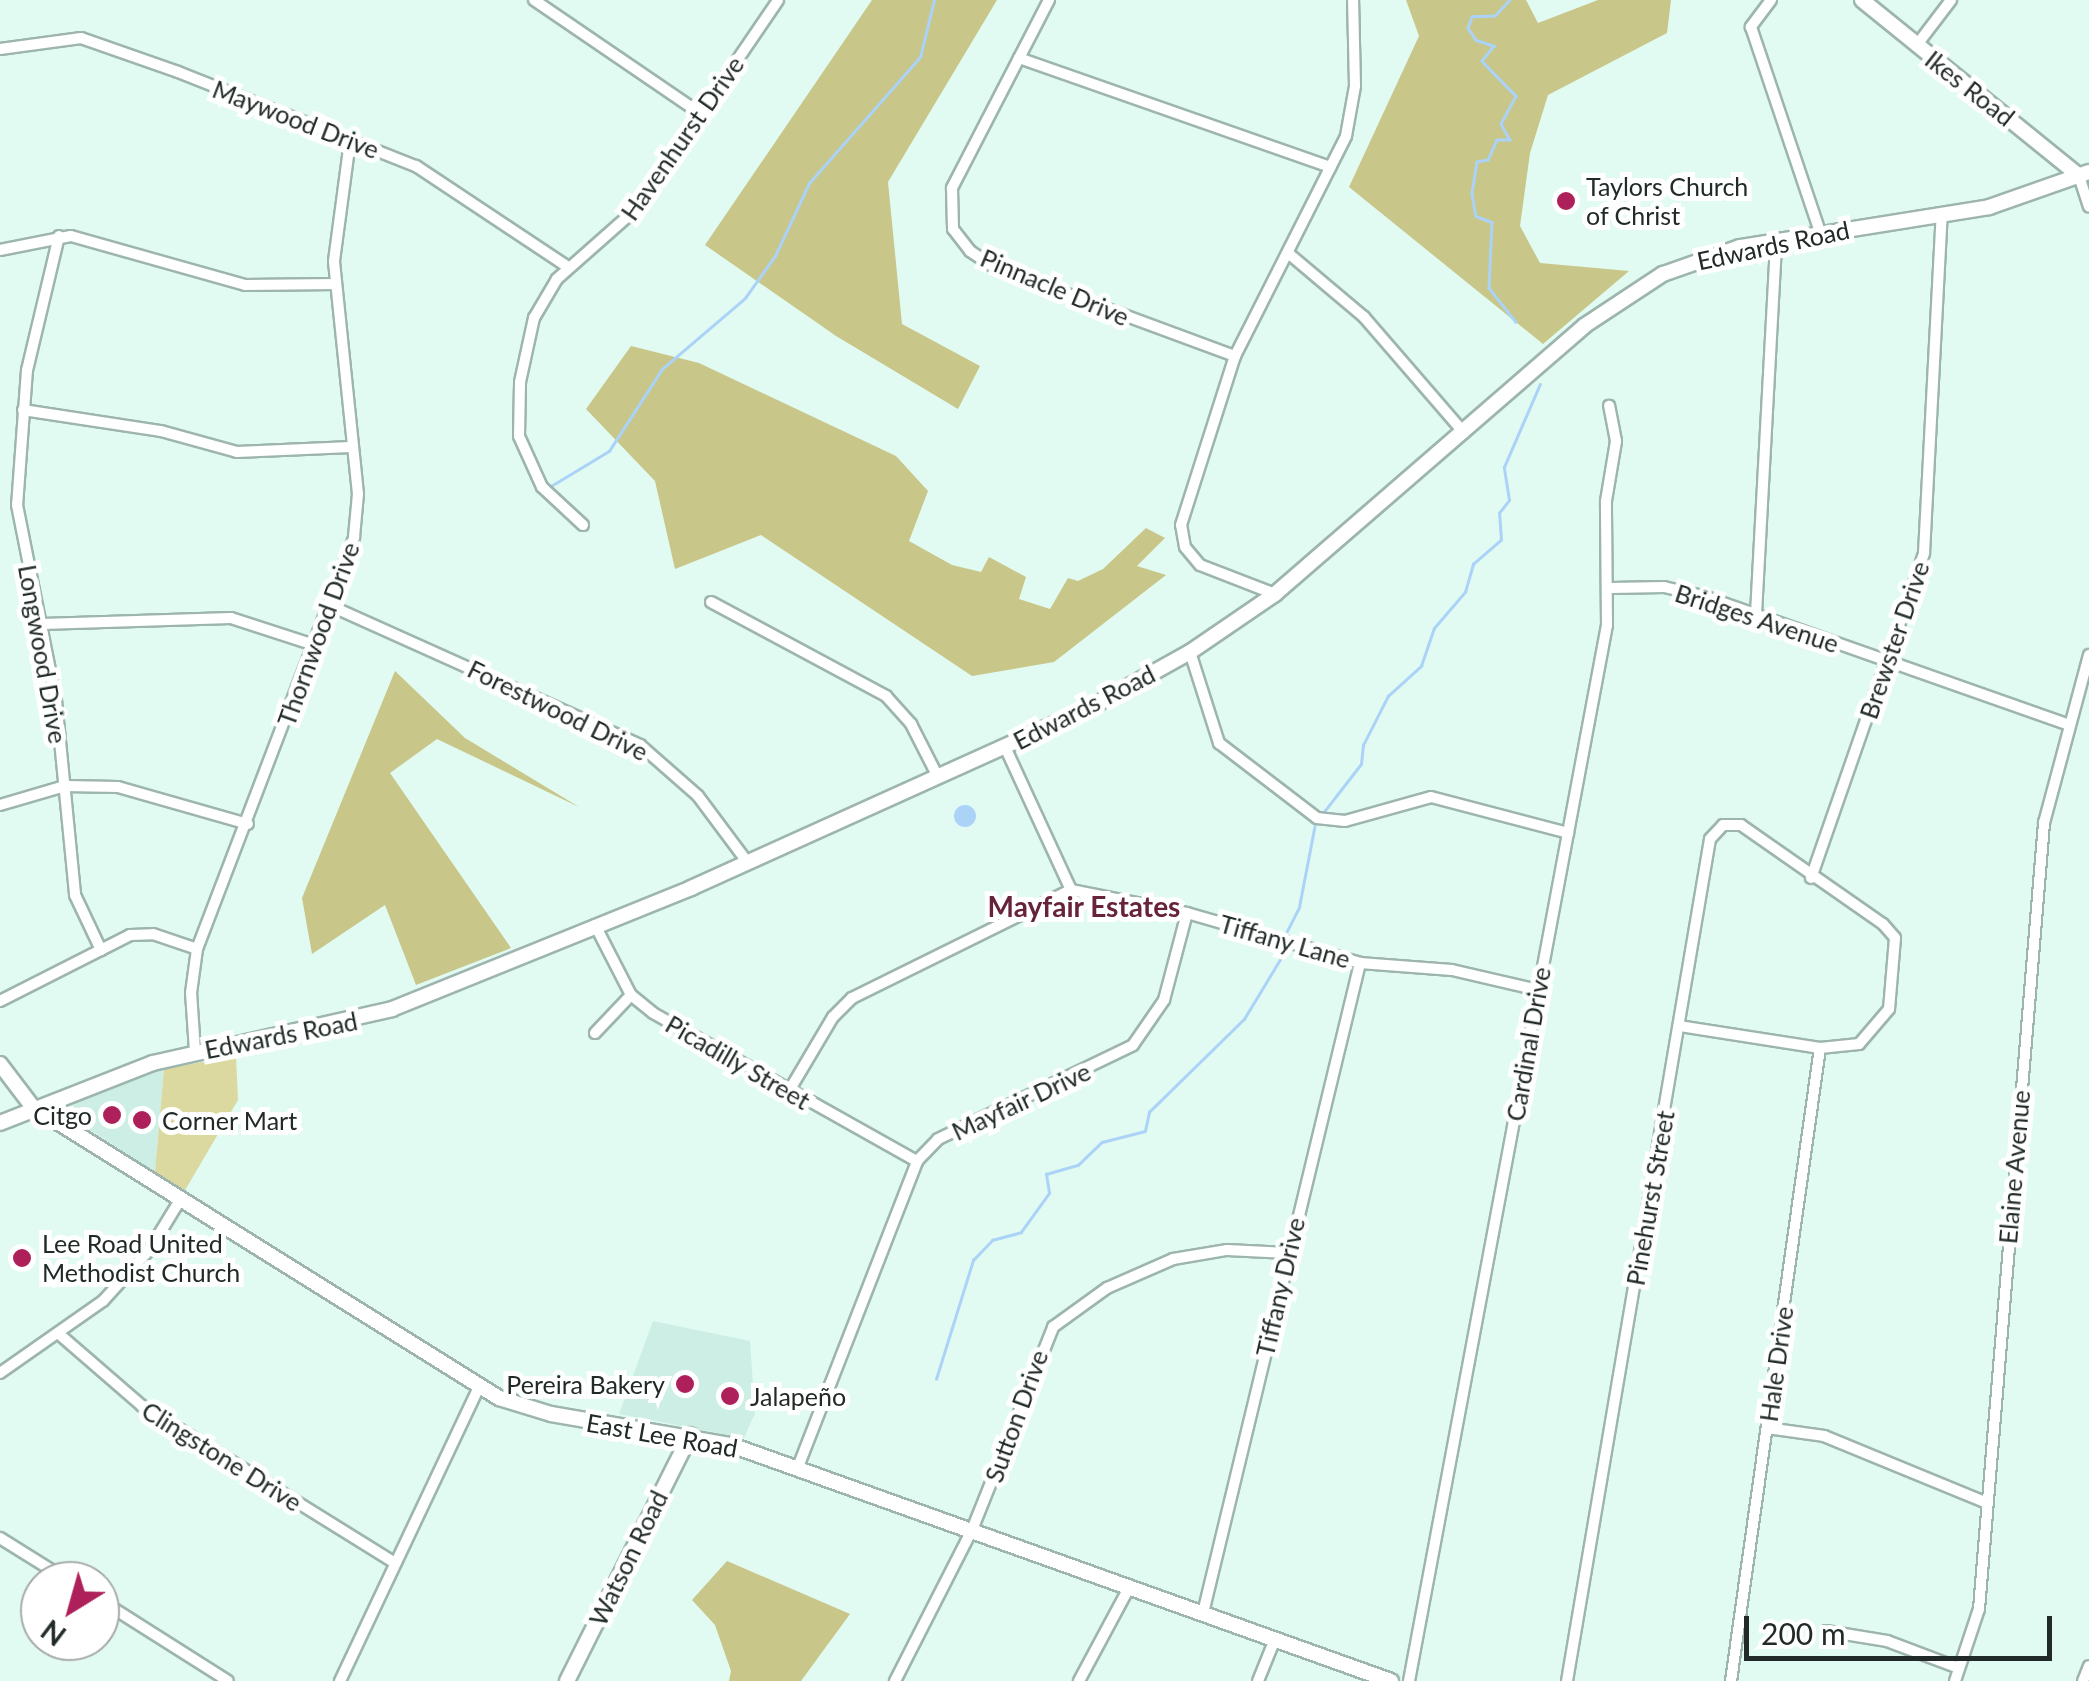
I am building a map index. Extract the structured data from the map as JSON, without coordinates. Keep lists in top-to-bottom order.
{
  "streets": {
    "main road": [
      "Ikes Road",
      "Edwards Road",
      "East Lee Road",
      "Watson Road"
    ],
    "street": [
      "Maywood Drive",
      "Havenhurst Drive",
      "Pinnacle Drive",
      "Bridges Avenue",
      "Thornwood Drive",
      "Brewster Drive",
      "Longwood Drive",
      "Forestwood Drive",
      "Tiffany Lane",
      "Cardinal Drive",
      "Picadilly Street",
      "Mayfair Drive",
      "Elaine Avenue",
      "Pinehurst Street",
      "Tiffany Drive",
      "Hale Drive",
      "Sutton Drive",
      "Clingstone Drive"
    ]
  },
  "crossings": [
    ["Ikes Road", "Edwards Road"],
    ["Maywood Drive", "Havenhurst Drive"],
    ["Maywood Drive", "Thornwood Drive"],
    ["Edwards Road", "Thornwood Drive"],
    ["Edwards Road", "Brewster Drive"],
    ["Edwards Road", "Forestwood Drive"],
    ["Edwards Road", "East Lee Road"],
    ["Bridges Avenue", "Brewster Drive"],
    ["Bridges Avenue", "Cardinal Drive"],
    ["Bridges Avenue", "Elaine Avenue"],
    ["Thornwood Drive", "Forestwood Drive"],
    ["Brewster Drive", "Pinehurst Street"],
    ["Tiffany Lane", "Cardinal Drive"],
    ["Tiffany Lane", "Mayfair Drive"],
    ["Tiffany Lane", "Tiffany Drive"],
    ["Picadilly Street", "Mayfair Drive"],
    ["Tiffany Drive", "Sutton Drive"],
    ["Tiffany Drive", "East Lee Road"],
    ["Sutton Drive", "East Lee Road"],
    ["East Lee Road", "Watson Road"]
  ],
  "districts": ["Mayfair Estates"],
  "places": [
    "Taylors Church of Christ",
    "Citgo",
    "Corner Mart",
    "Lee Road United Methodist Church",
    "Pereira Bakery",
    "Jalapeño"
  ],
  "scale_bar": "200 m",
  "north": "bottom left"
}
